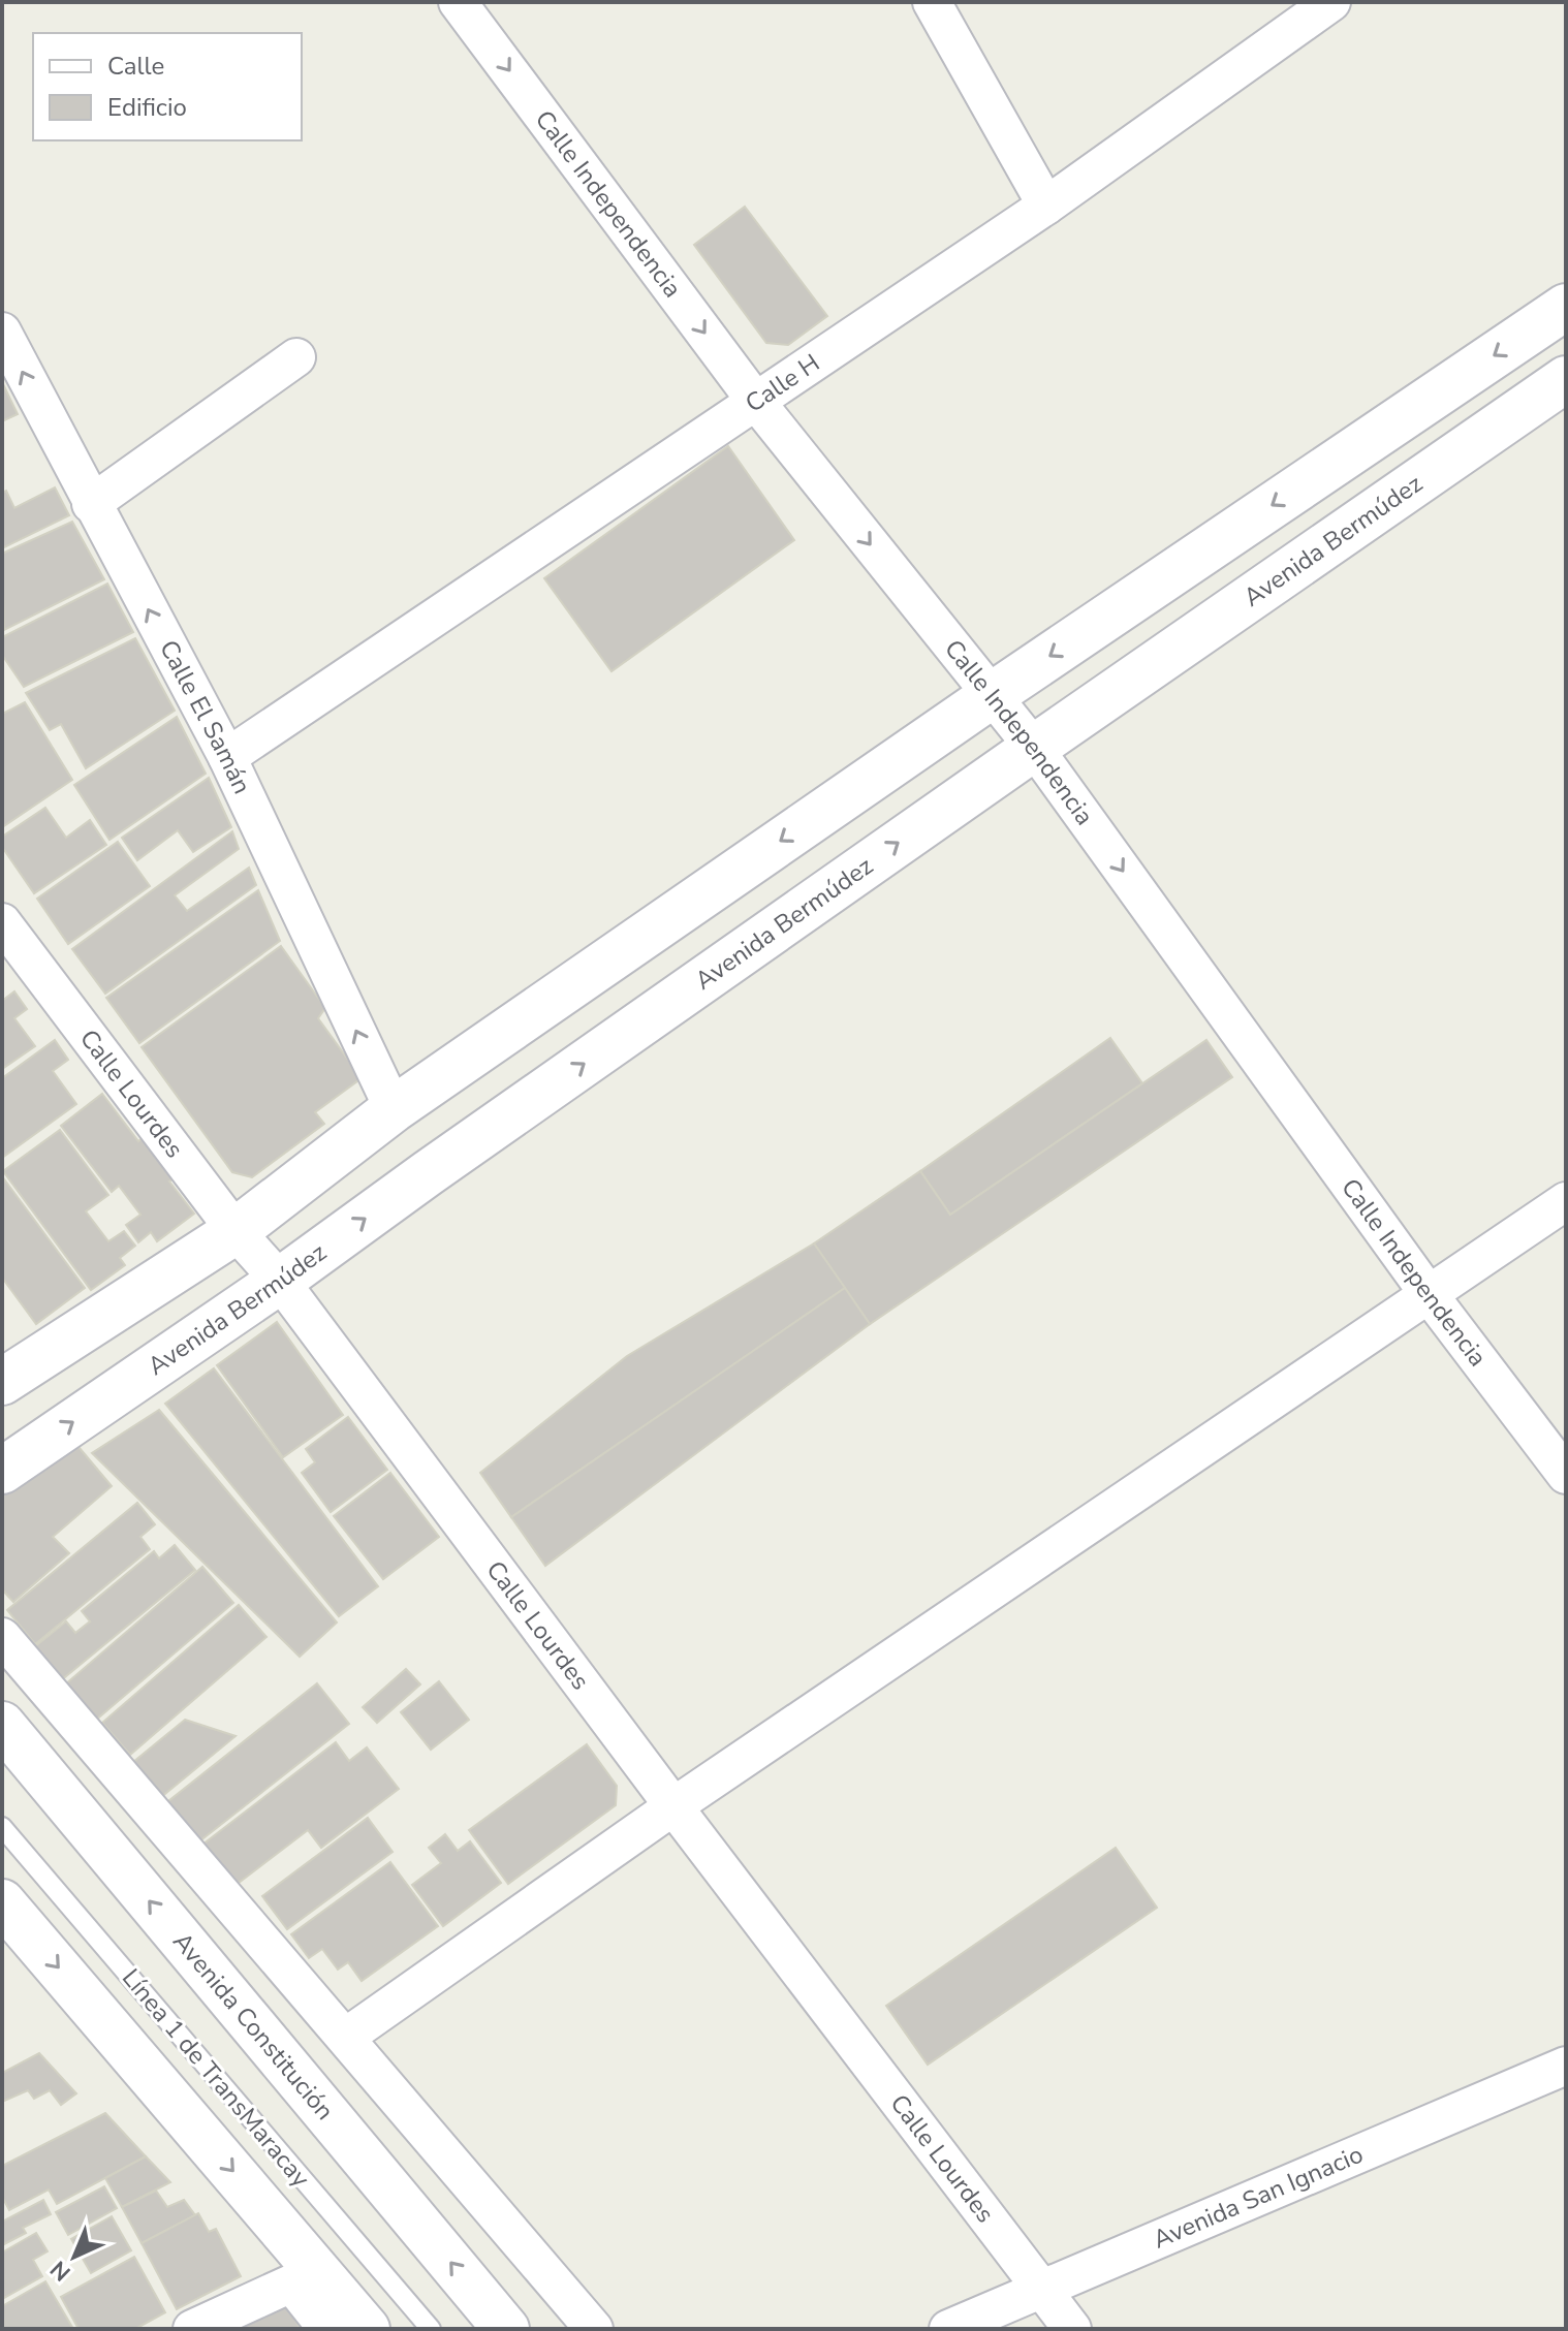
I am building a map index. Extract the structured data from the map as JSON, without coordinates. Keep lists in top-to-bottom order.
{
  "streets": {
    "street": [
      "Calle Independencia",
      "Calle H",
      "Avenida Bermúdez",
      "Calle El Samán",
      "Calle Lourdes",
      "Avenida Constitución",
      "Avenida San Ignacio"
    ],
    "lane": ["Línea 1 de TransMaracay"]
  },
  "crossings": [
    ["Calle Independencia", "Calle H"],
    ["Calle Independencia", "Avenida Bermúdez"],
    ["Calle H", "Calle El Samán"],
    ["Avenida Bermúdez", "Calle Lourdes"],
    ["Calle Lourdes", "Avenida San Ignacio"]
  ],
  "one_way": ["Calle Independencia", "Calle El Samán"],
  "legend": ["Calle", "Edificio"],
  "north": "bottom left"
}
